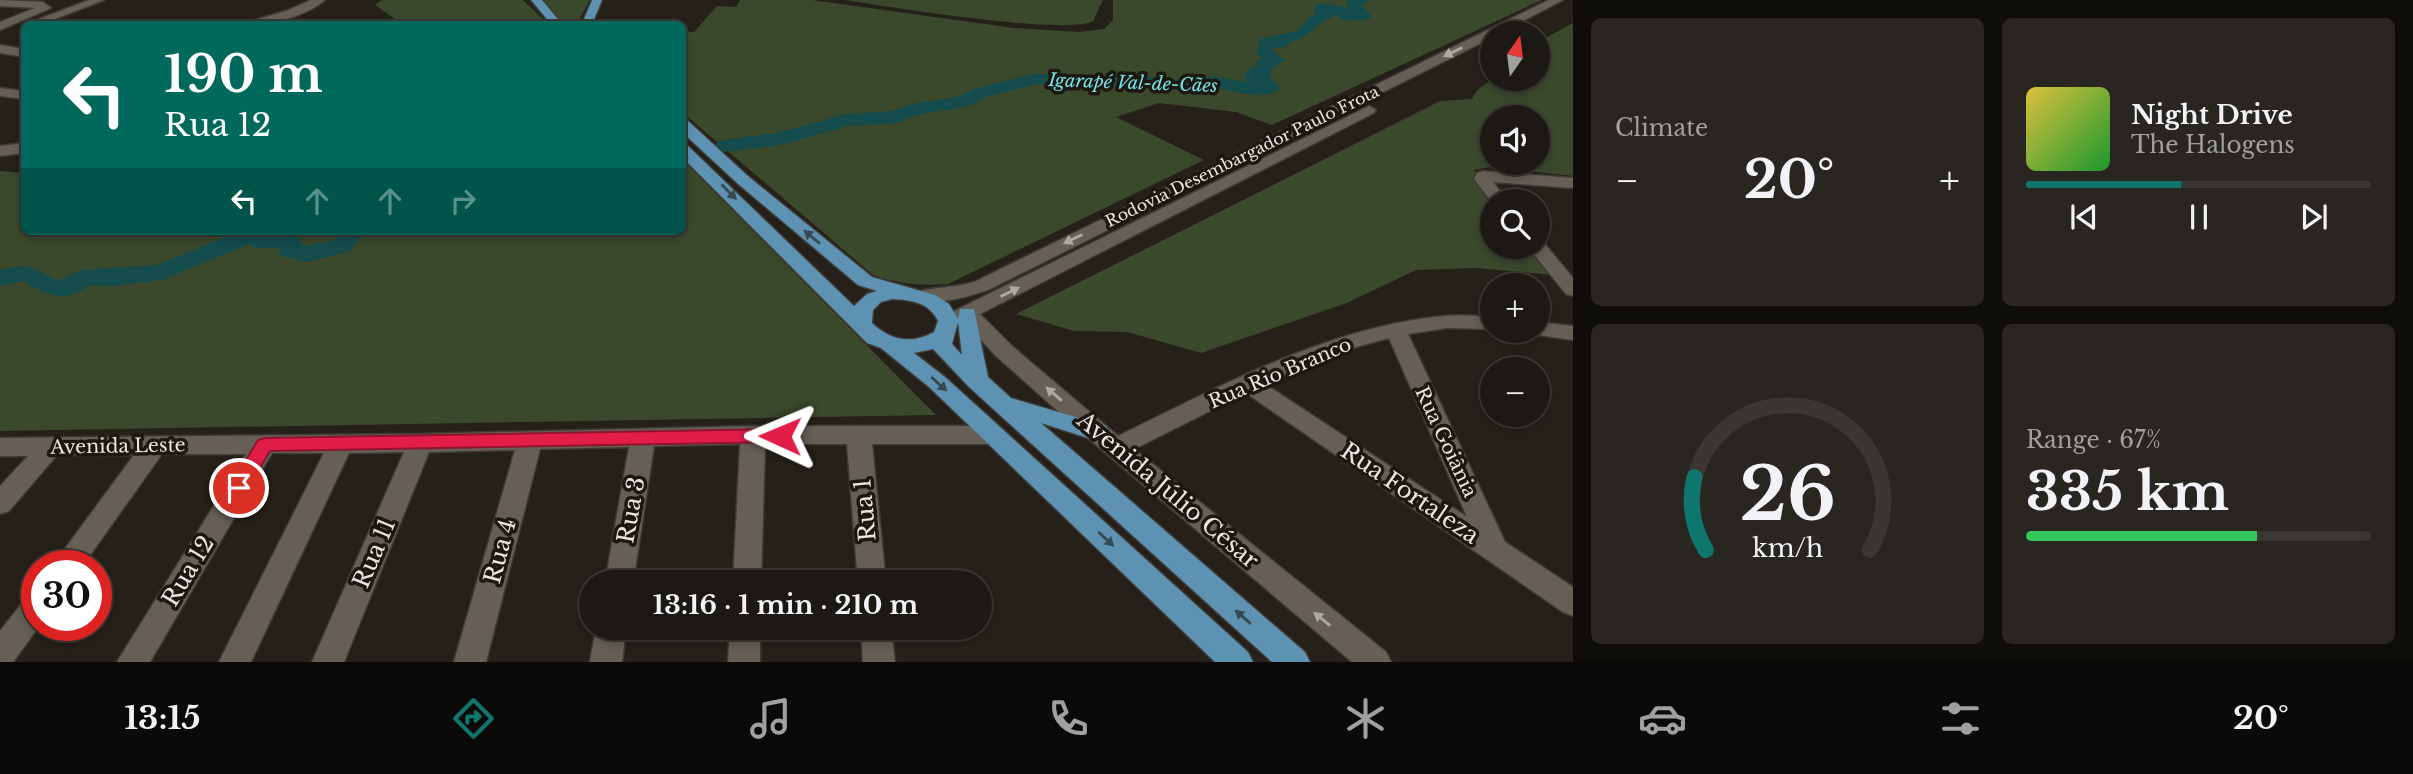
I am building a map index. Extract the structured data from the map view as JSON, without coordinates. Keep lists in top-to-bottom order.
{
  "streets": {
    "street": [
      "Rodovia Desembargador Paulo Frota",
      "Rua Rio Branco",
      "Rua Goiânia",
      "Avenida Leste",
      "Avenida Júlio César",
      "Rua Fortaleza",
      "Rua 3",
      "Rua 1",
      "Rua 4",
      "Rua 11",
      "Rua 12"
    ]
  },
  "crossings": [
    ["Rodovia Desembargador Paulo Frota", "Avenida Júlio César"],
    ["Rua Rio Branco", "Rua Goiânia"],
    ["Rua Rio Branco", "Avenida Júlio César"],
    ["Rua Rio Branco", "Rua Fortaleza"],
    ["Rua Goiânia", "Rua Fortaleza"],
    ["Avenida Leste", "Rua 3"],
    ["Avenida Leste", "Rua 1"],
    ["Avenida Leste", "Rua 4"],
    ["Avenida Leste", "Rua 11"],
    ["Avenida Leste", "Rua 12"]
  ],
  "one_way": ["Avenida Júlio César"],
  "water": ["Igarapé Val-de-Cães"],
  "north": "top",
  "page": {
    "tile": [
      "Climate",
      ["Range · 67%", "335 km"]
    ],
    "map_buttons": ["+", "−"],
    "turn": ["190 m", "Rua 12"],
    "song": ["Night Drive", "The Halogens"],
    "heat": ["−", "20°", "+"],
    "limit": "30",
    "trip": "13:16 · 1 min · 210 m",
    "tabs": ["13:15", "20°"],
    "gauge": ["26", "km/h"]
  }
}
